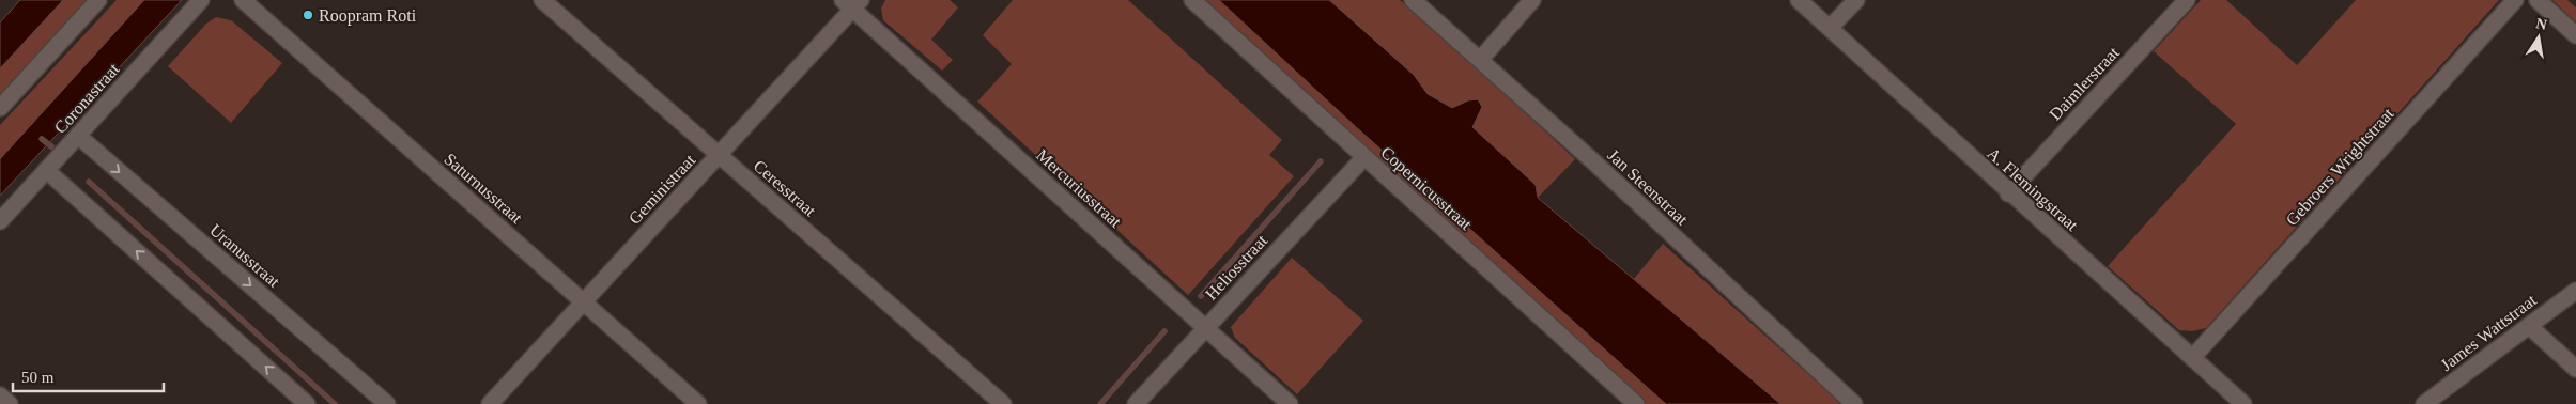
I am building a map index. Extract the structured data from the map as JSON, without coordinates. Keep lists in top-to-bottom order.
{
  "streets": {
    "street": [
      "Daimlerstraat",
      "Coronastraat",
      "Gebroers Wrightstraat",
      "Jan Steenstraat",
      "Saturnusstraat",
      "Ceresstraat",
      "Mercuriusstraat",
      "Copernicusstraat",
      "Geministraat",
      "A. Flemingstraat",
      "Uranusstraat",
      "Heliosstraat",
      "James Wattstraat"
    ]
  },
  "crossings": [
    ["Daimlerstraat", "A. Flemingstraat"],
    ["Coronastraat", "Uranusstraat"],
    ["Gebroers Wrightstraat", "A. Flemingstraat"],
    ["Saturnusstraat", "Geministraat"],
    ["Ceresstraat", "Geministraat"],
    ["Mercuriusstraat", "Geministraat"],
    ["Mercuriusstraat", "Heliosstraat"],
    ["Copernicusstraat", "Heliosstraat"]
  ],
  "places": ["Roopram Roti"],
  "scale_bar": "50 m",
  "north": "top"
}
